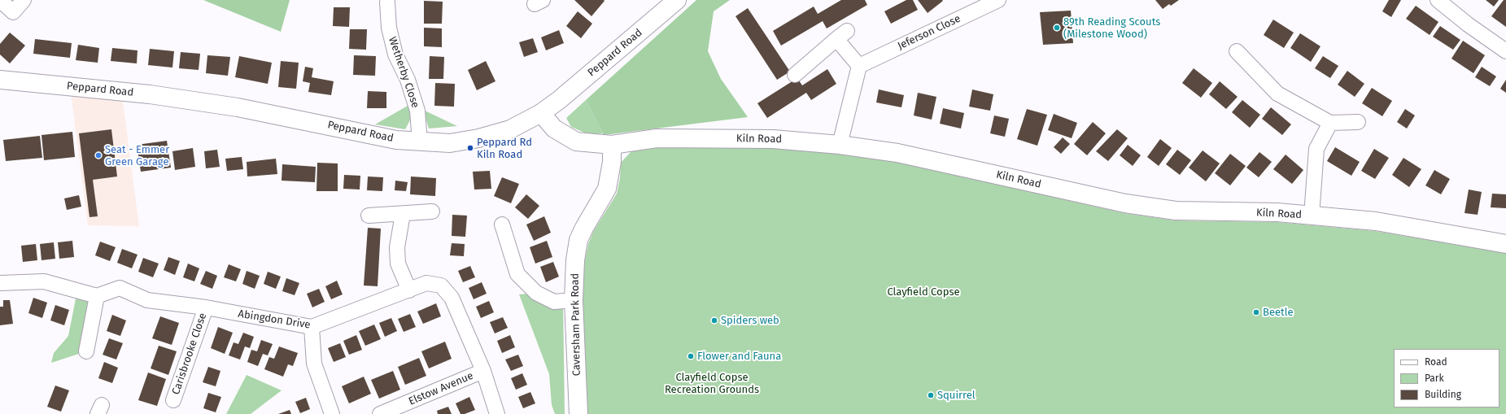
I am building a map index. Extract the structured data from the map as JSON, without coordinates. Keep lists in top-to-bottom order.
{
  "streets": {
    "street": [
      "Jeferson Close",
      "Peppard Road",
      "Wetherby Close",
      "Kiln Road",
      "Abingdon Drive",
      "Caversham Park Road",
      "Carisbrooke Close",
      "Elstow Avenue"
    ]
  },
  "crossings": [
    ["Peppard Road", "Wetherby Close"],
    ["Peppard Road", "Kiln Road"],
    ["Kiln Road", "Caversham Park Road"],
    ["Abingdon Drive", "Carisbrooke Close"],
    ["Abingdon Drive", "Elstow Avenue"]
  ],
  "parks": ["Clayfield Copse", "Clayfield Copse Recreation Grounds"],
  "places": [
    "89th Reading Scouts (Milestone Wood)",
    "Peppard Rd Kiln Road",
    "Seat - Emmer Green Garage",
    "Beetle",
    "Spiders web",
    "Flower and Fauna",
    "Squirrel"
  ],
  "legend": ["Road", "Park", "Building"]
}
